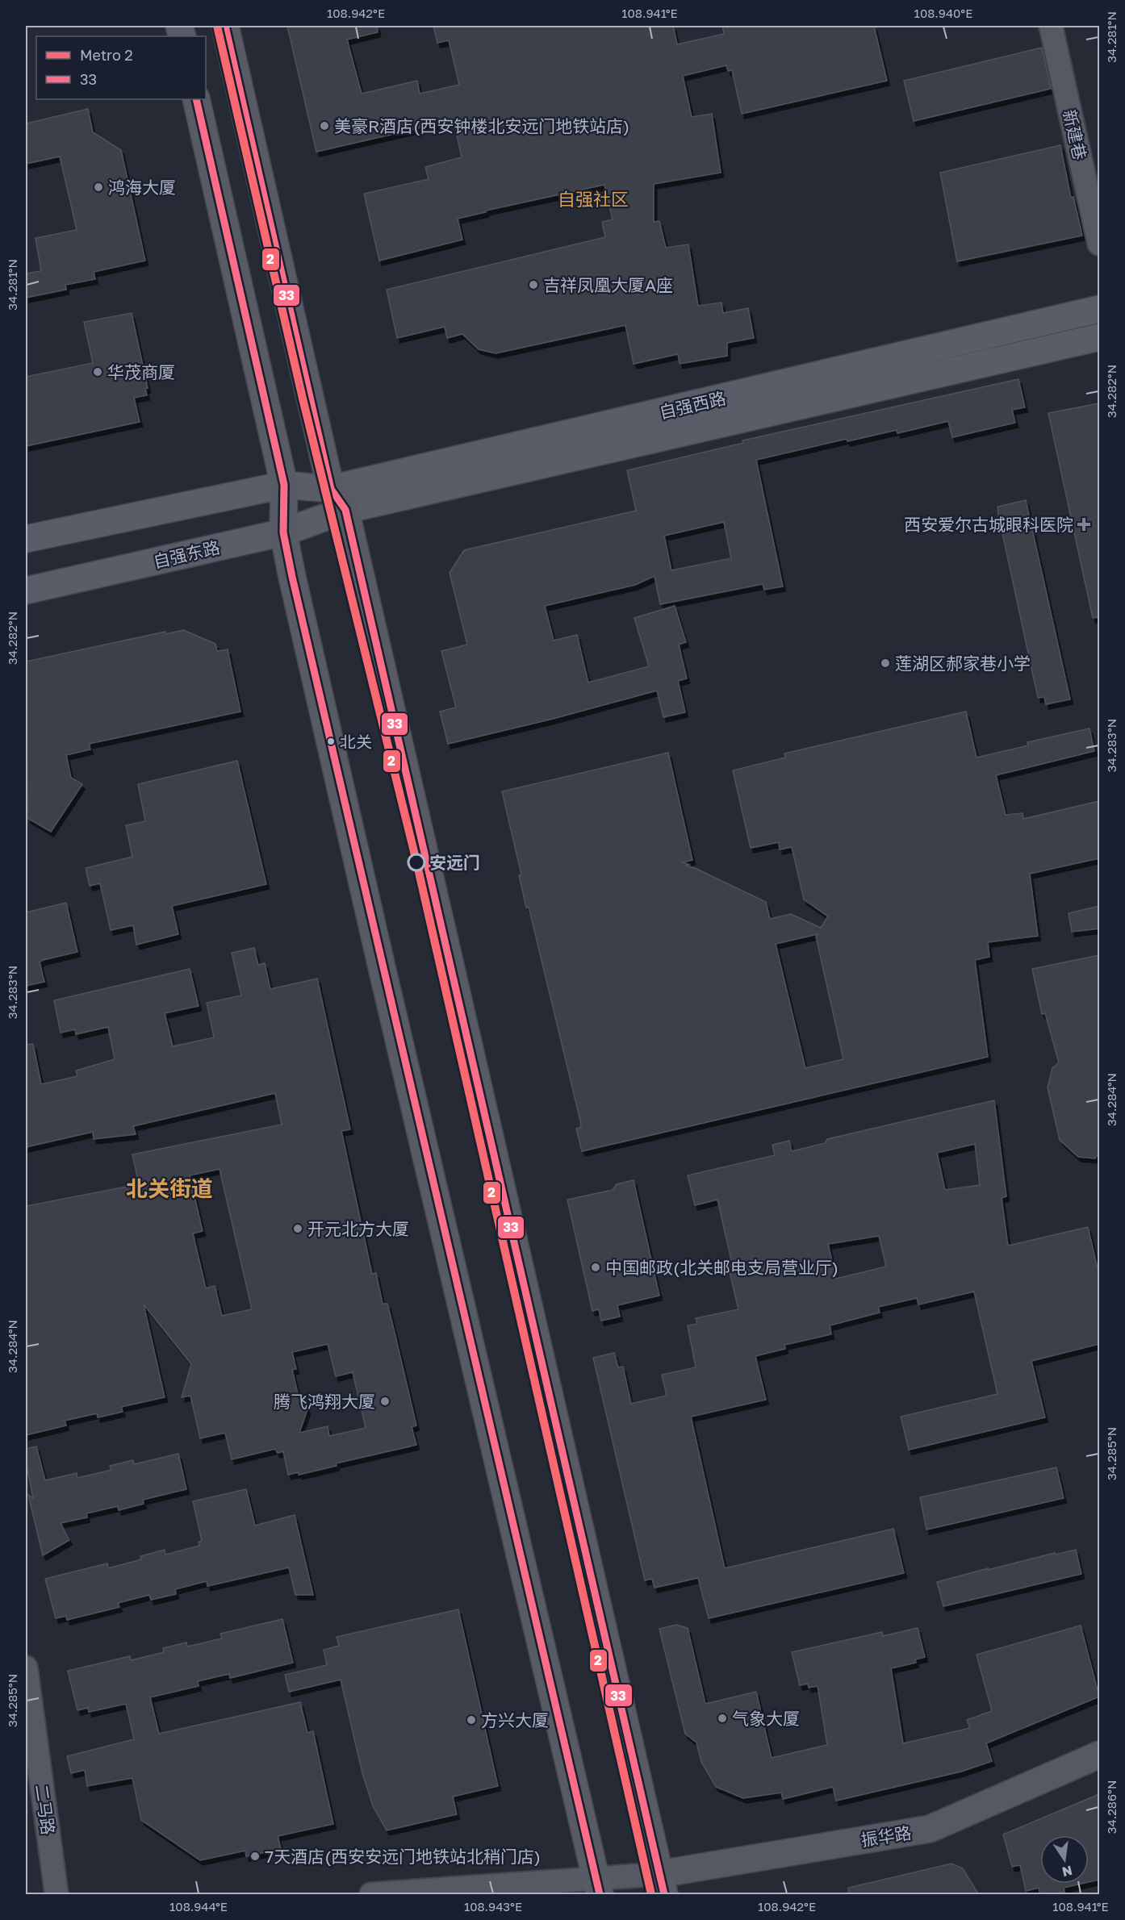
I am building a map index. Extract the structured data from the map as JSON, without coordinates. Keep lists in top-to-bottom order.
{
  "streets": {
    "main road": ["自强西路", "自强东路"],
    "street": ["新建巷", "二马路", "振华路"]
  },
  "crossings": [
    ["自强西路", "自强东路"]
  ],
  "districts": ["自强社区", "北关街道"],
  "places": {
    "other": [
      "美豪R酒店(西安钟楼北安远门地铁站店)",
      "鸿海大厦",
      "吉祥凤凰大厦A座",
      "华茂商厦",
      "莲湖区郝家巷小学",
      "北关",
      "安远门",
      "开元北方大厦",
      "中国邮政(北关邮电支局营业厅)",
      "腾飞鸿翔大厦",
      "气象大厦",
      "方兴大厦",
      "7天酒店(西安安远门地铁站北稍门店)"
    ],
    "health": ["西安爱尔古城眼科医院"]
  },
  "lines": ["metro line 2", "transit line 33"],
  "legend": ["Metro 2", "33"],
  "north": "bottom",
  "coordinates": [
    "108.942°E",
    "108.941°E",
    "108.940°E",
    "34.281°N",
    "34.282°N",
    "34.283°N",
    "34.284°N",
    "34.285°N",
    "34.286°N",
    "108.944°E",
    "108.943°E"
  ]
}
